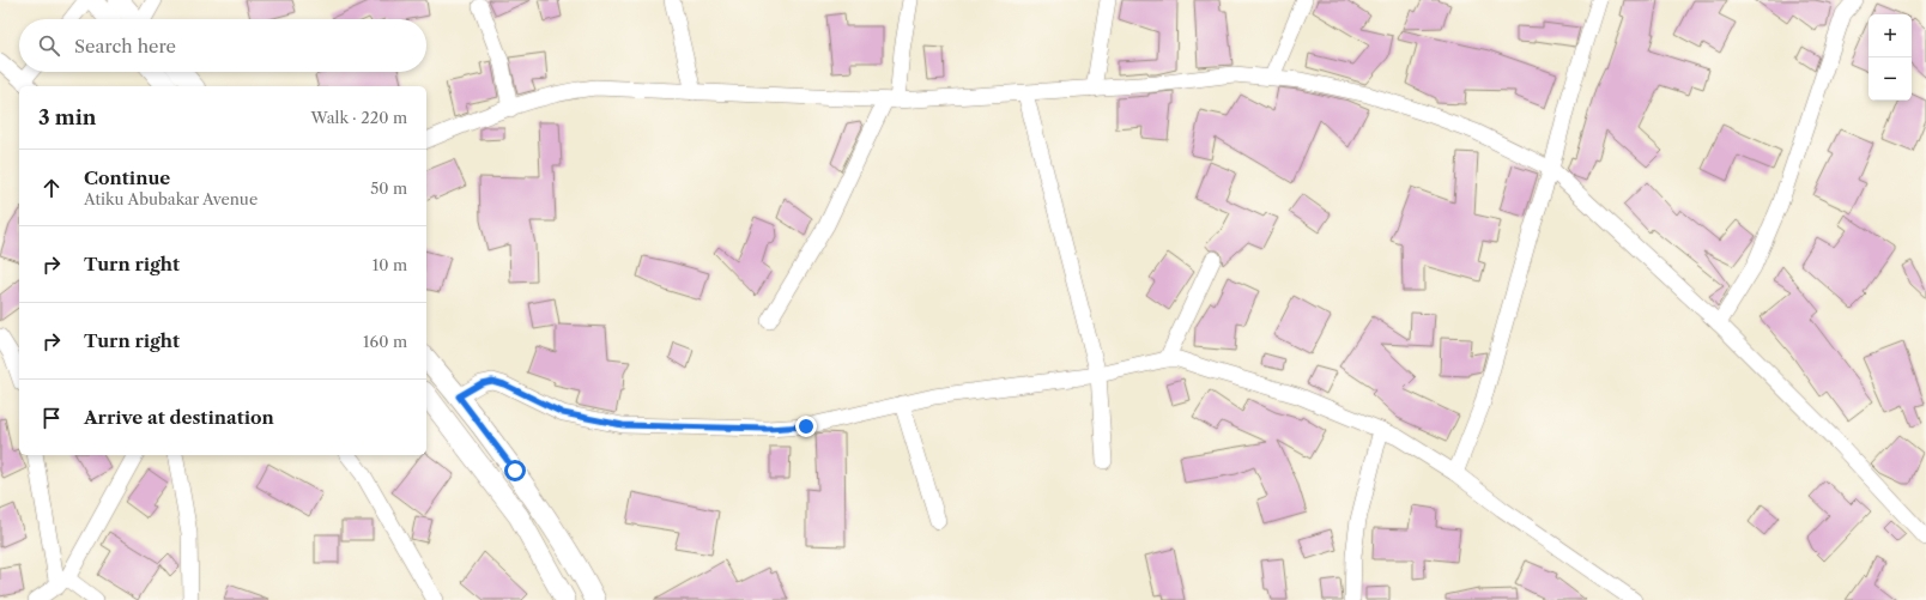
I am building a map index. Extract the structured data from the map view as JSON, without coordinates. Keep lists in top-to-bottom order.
{
  "page": {
    "map_buttons": ["+", "−"],
    "search": "Search here",
    "heading": ["3 min", "Walk · 220 m"],
    "list": [
      ["Continue", "Atiku Abubakar Avenue", "50 m"],
      ["Turn right", "10 m"],
      ["Turn right", "160 m"],
      "Arrive at destination"
    ]
  }
}
